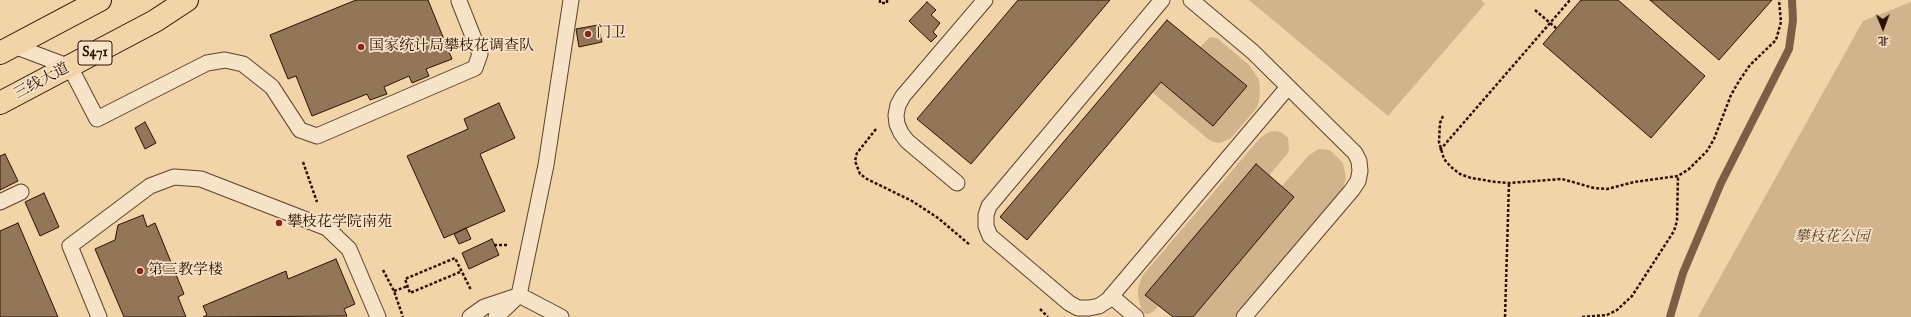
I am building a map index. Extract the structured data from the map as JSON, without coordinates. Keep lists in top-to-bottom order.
{
  "streets": {
    "main road": ["S471", "三线大道"]
  },
  "parks": ["攀枝花公园"],
  "places": [
    "门卫",
    "国家统计局攀枝花调查队",
    "攀枝花学院南苑",
    "第三教学楼"
  ],
  "north": "bottom"
}
